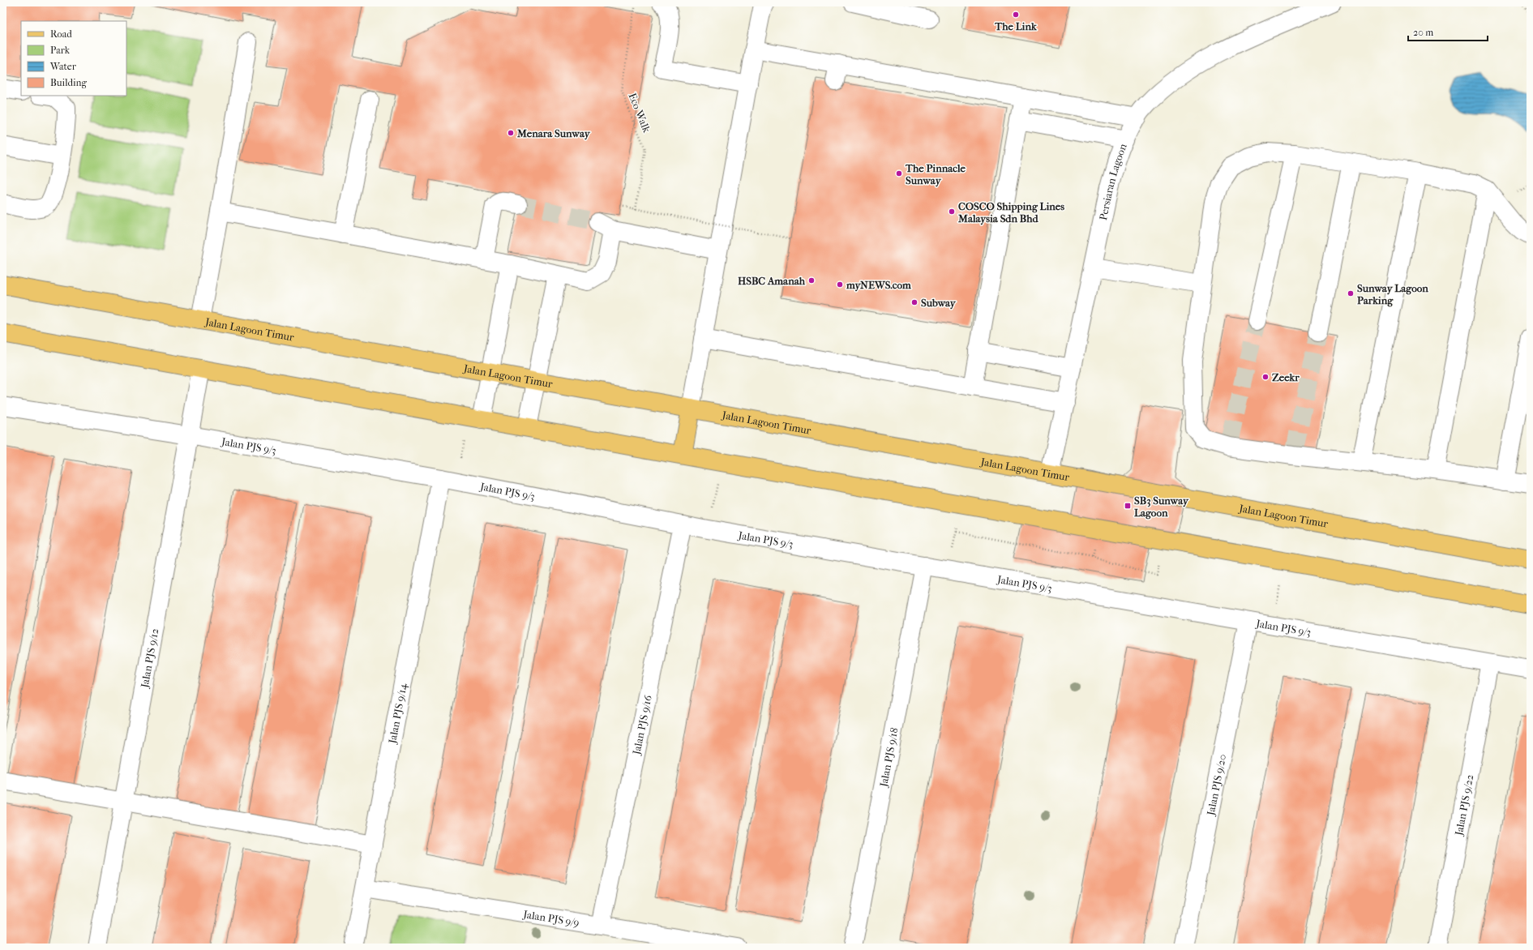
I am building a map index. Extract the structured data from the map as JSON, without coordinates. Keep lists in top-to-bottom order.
{
  "streets": {
    "main road": ["Jalan Lagoon Timur"],
    "street": [
      "Persiaran Lagoon",
      "Jalan PJS 9/3",
      "Jalan PJS 9/12",
      "Jalan PJS 9/14",
      "Jalan PJS 9/16",
      "Jalan PJS 9/18",
      "Jalan PJS 9/20",
      "Jalan PJS 9/22",
      "Jalan PJS 9/9"
    ],
    "path": ["Eco Walk"]
  },
  "crossings": [
    ["Persiaran Lagoon", "Jalan Lagoon Timur"],
    ["Jalan PJS 9/3", "Jalan PJS 9/12"],
    ["Jalan PJS 9/3", "Jalan PJS 9/14"],
    ["Jalan PJS 9/3", "Jalan PJS 9/16"],
    ["Jalan PJS 9/3", "Jalan PJS 9/18"],
    ["Jalan PJS 9/3", "Jalan PJS 9/20"],
    ["Jalan PJS 9/3", "Jalan PJS 9/22"],
    ["Jalan PJS 9/14", "Jalan PJS 9/9"],
    ["Jalan PJS 9/16", "Jalan PJS 9/9"]
  ],
  "places": {
    "other": [
      "The Link",
      "Menara Sunway",
      "The Pinnacle Sunway",
      "COSCO Shipping Lines Malaysia Sdn Bhd",
      "HSBC Amanah",
      "myNEWS.com",
      "Sunway Lagoon Parking",
      "Subway",
      "Zeekr"
    ],
    "transit": ["SB3 Sunway Lagoon"]
  },
  "legend": [
    "Road",
    "Park",
    "Water",
    "Building"
  ],
  "scale_bar": "20 m"
}
